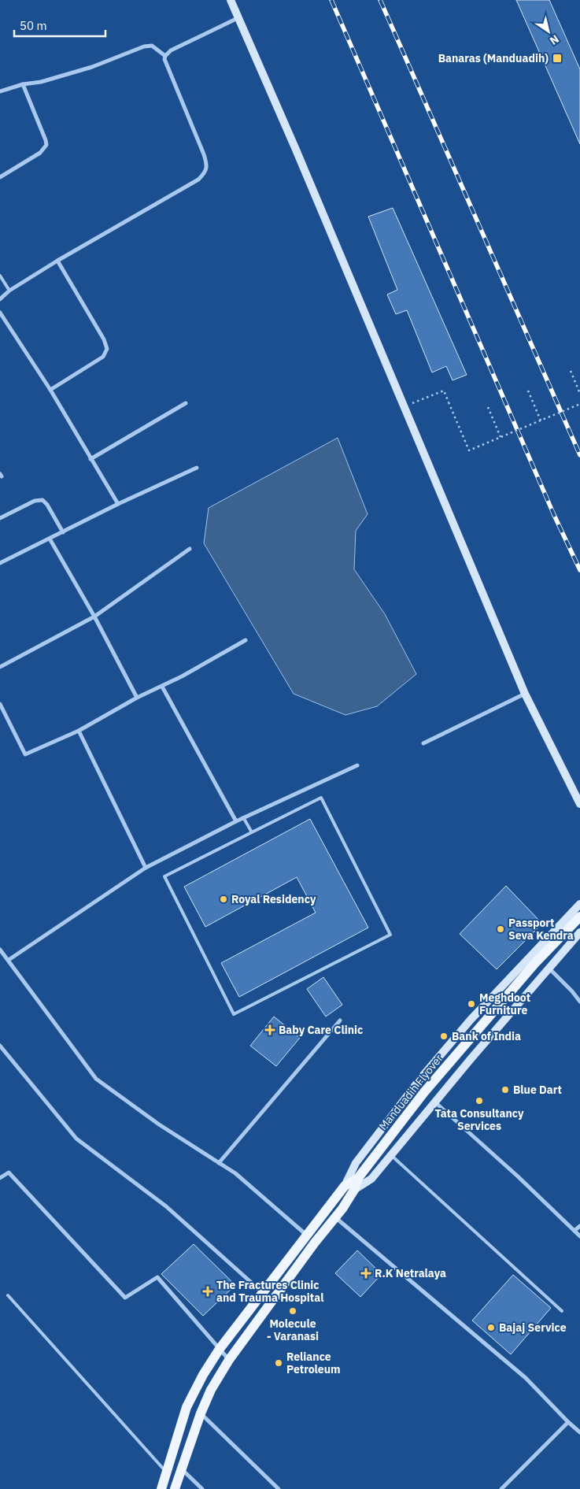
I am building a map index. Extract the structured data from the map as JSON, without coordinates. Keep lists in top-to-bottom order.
{
  "streets": {
    "main road": ["Manduadih Flyover"]
  },
  "places": {
    "transit": ["Banaras (Manduadih)"],
    "other": [
      "Royal Residency",
      "Passport Seva Kendra",
      "Meghdoot Furniture",
      "Bank of India",
      "Blue Dart",
      "Tata Consultancy Services",
      "Molecule - Varanasi",
      "Bajaj Service",
      "Reliance Petroleum"
    ],
    "health": ["Baby Care Clinic", "R.K Netralaya", "The Fractures Clinic and Trauma Hospital"]
  },
  "scale_bar": "50 m",
  "north": "bottom right"
}
